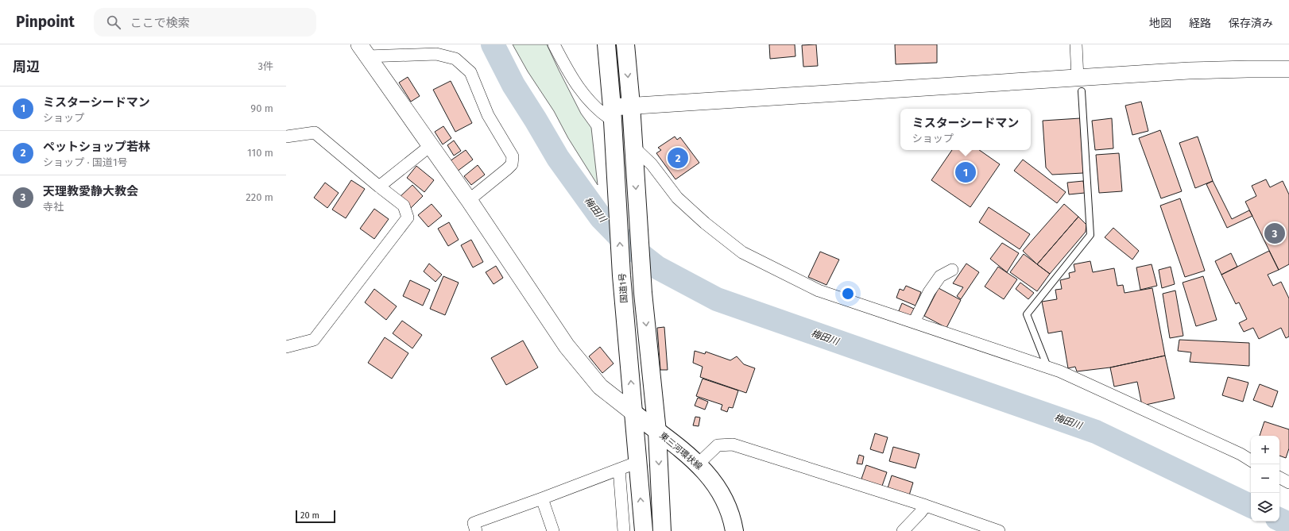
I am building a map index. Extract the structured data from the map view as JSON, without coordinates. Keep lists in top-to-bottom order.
{
  "streets": {
    "main road": ["国道1号", "東三河環状線"]
  },
  "crossings": [
    ["国道1号", "東三河環状線"]
  ],
  "water": ["梅田川"],
  "scale_bar": "20 m",
  "page": {
    "header": "Pinpoint",
    "search": "ここで検索",
    "nav": ["地図", "経路", "保存済み"],
    "heading": ["周辺", "3件"],
    "list": [
      {
        "mark": "1",
        "name": "ミスターシードマン",
        "note": "ショップ",
        "value": "90 m"
      },
      {
        "mark": "2",
        "name": "ペットショップ若林",
        "note": "ショップ · 国道1号",
        "value": "110 m"
      },
      {
        "mark": "3",
        "name": "天理教愛静大教会",
        "note": "寺社",
        "value": "220 m"
      }
    ],
    "popup": ["ミスターシードマン", "ショップ"],
    "pins": ["2", "1", "3"],
    "map_buttons": ["+", "−"],
    "scale": "20 m"
  }
}
